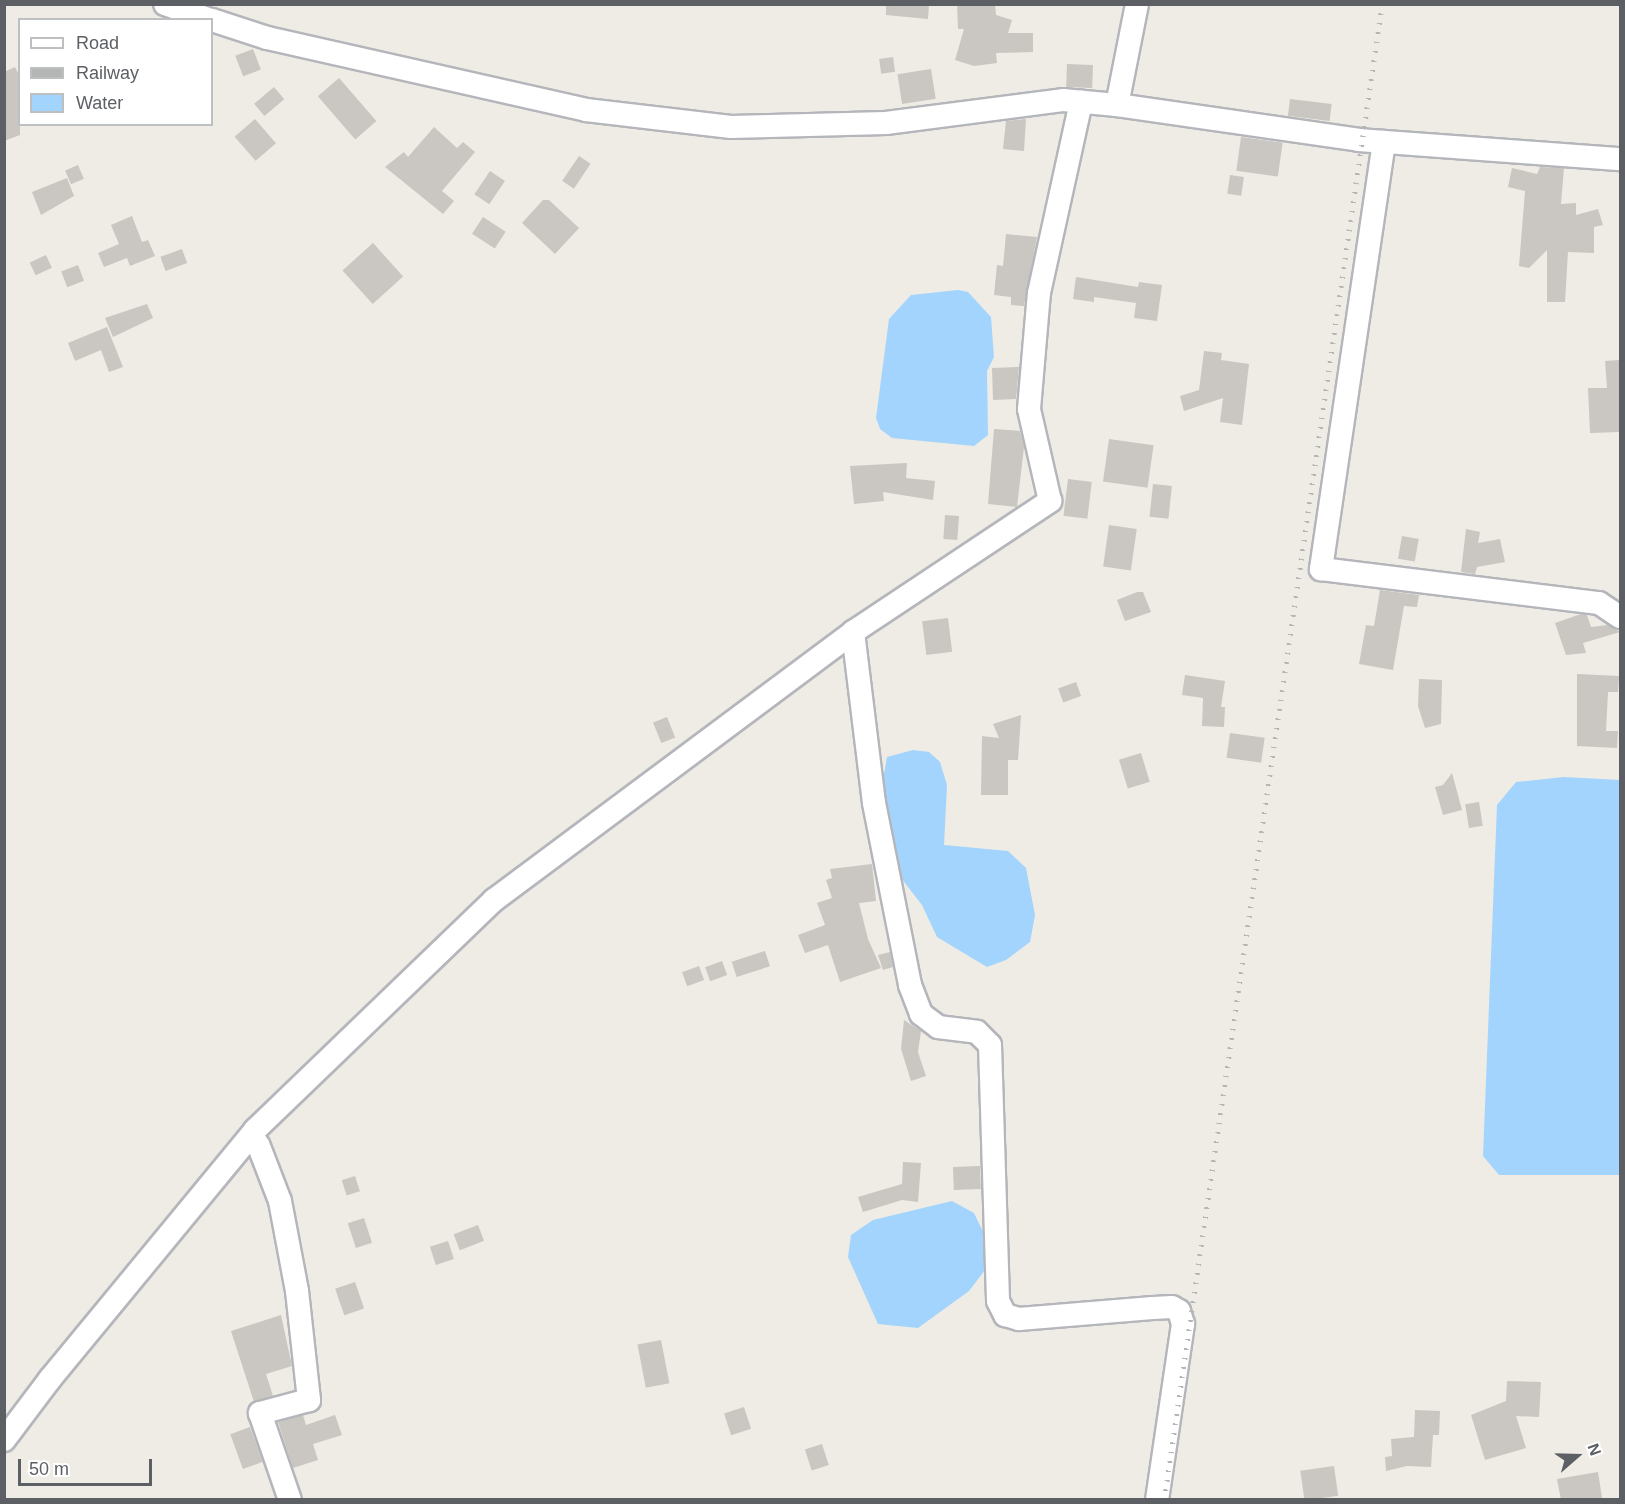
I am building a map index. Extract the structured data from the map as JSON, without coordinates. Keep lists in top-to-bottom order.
{
  "legend": ["Road", "Railway", "Water"],
  "scale_bar": "50 m",
  "north": "right"
}
